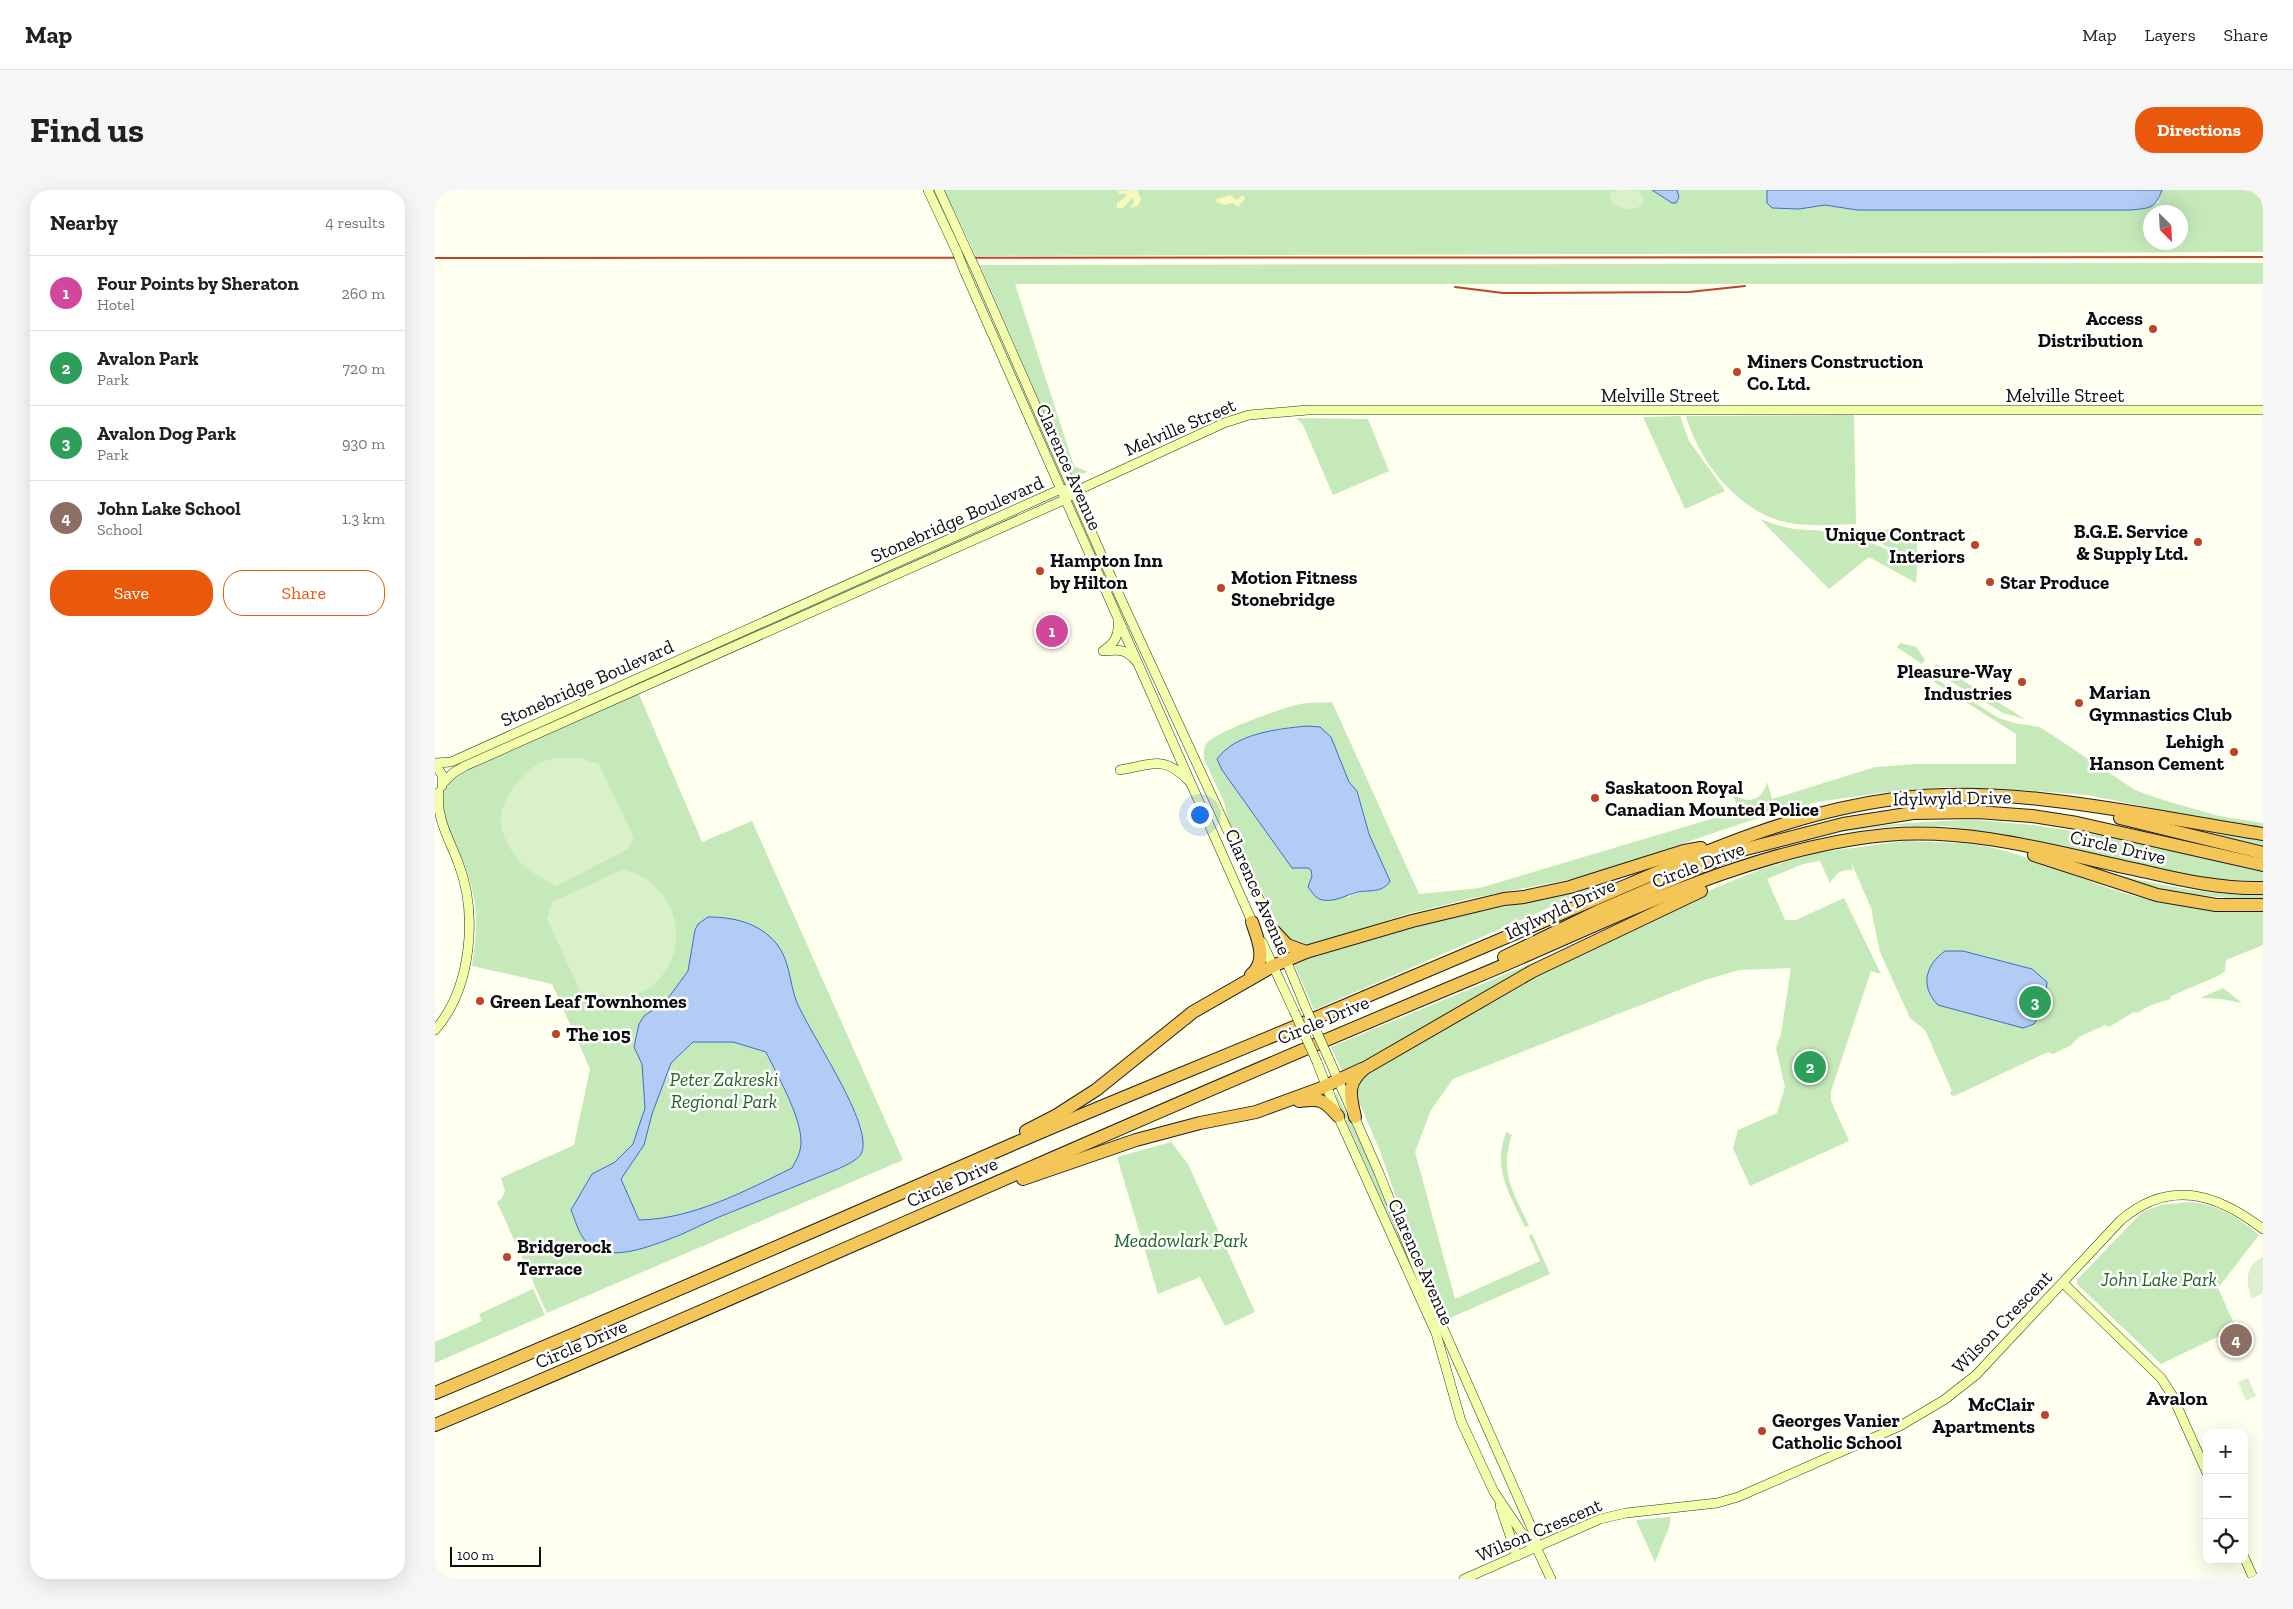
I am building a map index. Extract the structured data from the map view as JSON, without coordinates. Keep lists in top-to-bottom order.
{
  "streets": {
    "highway": ["Idylwyld Drive", "Circle Drive"],
    "main road": [
      "Melville Street",
      "Clarence Avenue",
      "Stonebridge Boulevard",
      "Wilson Crescent"
    ]
  },
  "crossings": [
    ["Melville Street", "Clarence Avenue"],
    ["Melville Street", "Stonebridge Boulevard"],
    ["Clarence Avenue", "Stonebridge Boulevard"],
    ["Clarence Avenue", "Wilson Crescent"],
    ["Idylwyld Drive", "Circle Drive"]
  ],
  "districts": ["Avalon"],
  "parks": ["Peter Zakreski Regional Park", "Meadowlark Park", "John Lake Park"],
  "places": [
    "Access Distribution",
    "Miners Construction Co. Ltd.",
    "B.G.E. Service & Supply Ltd.",
    "Unique Contract Interiors",
    "Hampton Inn by Hilton",
    "Star Produce",
    "Motion Fitness Stonebridge",
    "Pleasure-Way Industries",
    "Marian Gymnastics Club",
    "Lehigh Hanson Cement",
    "Saskatoon Royal Canadian Mounted Police",
    "Green Leaf Townhomes",
    "The 105",
    "Bridgerock Terrace",
    "McClair Apartments",
    "Georges Vanier Catholic School"
  ],
  "scale_bar": "100 m",
  "north": "bottom right",
  "page": {
    "header": "Map",
    "nav": ["Map", "Layers", "Share"],
    "buttons": [
      "Directions",
      ["Save", "Share"]
    ],
    "title": "Find us",
    "heading": ["Nearby", "4 results"],
    "list": [
      {
        "mark": "1",
        "name": "Four Points by Sheraton",
        "note": "Hotel",
        "value": "260 m"
      },
      {
        "mark": "2",
        "name": "Avalon Park",
        "note": "Park",
        "value": "720 m"
      },
      {
        "mark": "3",
        "name": "Avalon Dog Park",
        "note": "Park",
        "value": "930 m"
      },
      {
        "mark": "4",
        "name": "John Lake School",
        "note": "School",
        "value": "1.3 km"
      }
    ],
    "pins": [
      "1",
      "3",
      "2",
      "4"
    ],
    "map_buttons": ["+", "−"],
    "scale": "100 m"
  }
}
